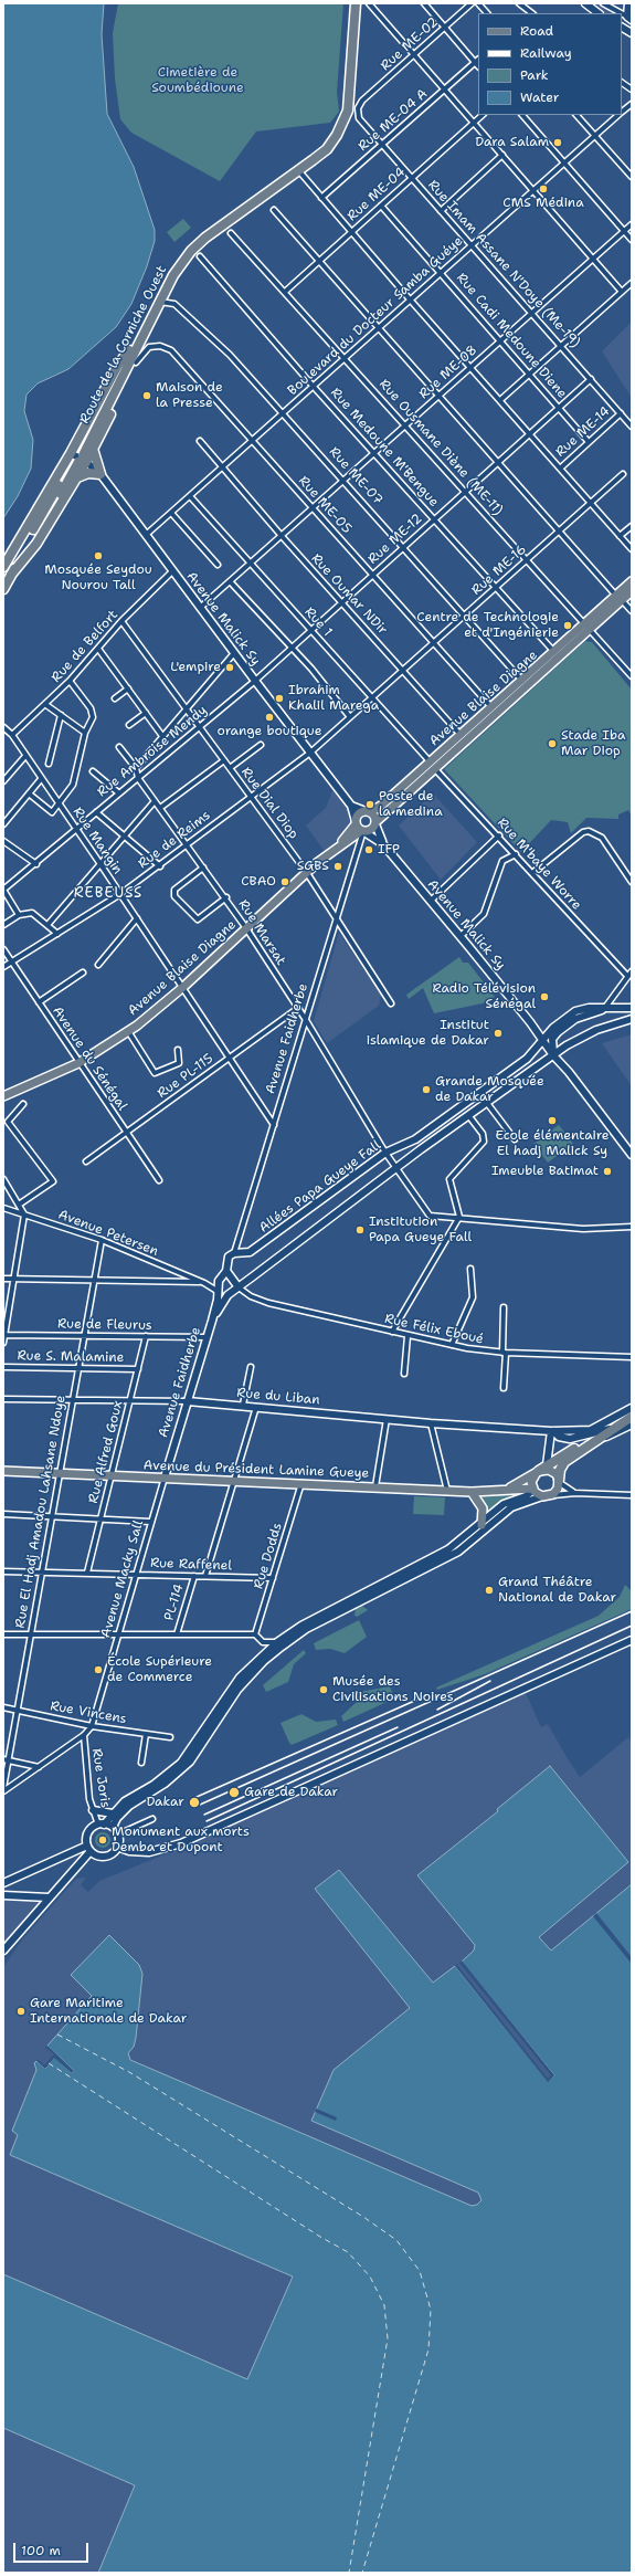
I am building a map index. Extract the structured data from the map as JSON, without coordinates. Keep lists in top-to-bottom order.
{
  "streets": {
    "highway": ["Route de la Corniche Ouest"],
    "main road": ["Avenue Blaise Diagne", "Avenue du Président Lamine Gueye"],
    "street": [
      "Rue ME-02",
      "Rue ME-04 A",
      "Rue ME-04",
      "Rue Imam Assane N'Doye (Me-19)",
      "Boulevard du Docteur Samba Guéye",
      "Rue Cadi Medoune Diene",
      "Rue ME-08",
      "Rue ME-14",
      "Rue Medoune M'Bengue",
      "Rue Ousmane Diène (ME-11)",
      "Rue ME-07",
      "Rue ME-05",
      "Rue ME-12",
      "Rue ME-16",
      "Rue Oumar NDir",
      "Avenue Malick Sy",
      "Rue 1",
      "Rue de Belfort",
      "Rue Ambroise Mendy",
      "Rue Dial Diop",
      "Rue de Reims",
      "Rue Mangin",
      "Rue M'baye Worre",
      "Rue Marsat",
      "Avenue Faidherbe",
      "Avenue du Sénégal",
      "Rue PL-115",
      "Allées Papa Gueye Fall",
      "Avenue Petersen",
      "Rue de Fleurus",
      "Rue Félix Eboué",
      "Rue S. Malamine",
      "Rue du Liban",
      "Rue Alfred Goux",
      "Rue El Hadj Amadou Lahsane Ndoye",
      "Rue Dodds",
      "Rue Raffenel",
      "Avenue Macky Sall",
      "PL-114",
      "Rue Vincens",
      "Rue Joris"
    ]
  },
  "crossings": [
    ["Rue ME-02", "Rue Imam Assane N'Doye (Me-19)"],
    ["Rue ME-04 A", "Rue Imam Assane N'Doye (Me-19)"],
    ["Rue ME-04", "Rue Imam Assane N'Doye (Me-19)"],
    ["Rue ME-04", "Rue Cadi Medoune Diene"],
    ["Rue ME-04", "Rue Ousmane Diène (ME-11)"],
    ["Rue Imam Assane N'Doye (Me-19)", "Boulevard du Docteur Samba Guéye"],
    ["Rue Imam Assane N'Doye (Me-19)", "Rue ME-08"],
    ["Rue Imam Assane N'Doye (Me-19)", "Rue ME-14"],
    ["Rue Imam Assane N'Doye (Me-19)", "Rue ME-12"],
    ["Boulevard du Docteur Samba Guéye", "Rue Cadi Medoune Diene"],
    ["Boulevard du Docteur Samba Guéye", "Rue Medoune M'Bengue"],
    ["Boulevard du Docteur Samba Guéye", "Rue Ousmane Diène (ME-11)"],
    ["Boulevard du Docteur Samba Guéye", "Rue ME-07"],
    ["Boulevard du Docteur Samba Guéye", "Rue ME-05"],
    ["Boulevard du Docteur Samba Guéye", "Rue Oumar NDir"],
    ["Boulevard du Docteur Samba Guéye", "Avenue Malick Sy"],
    ["Boulevard du Docteur Samba Guéye", "Rue 1"],
    ["Rue Cadi Medoune Diene", "Rue ME-08"],
    ["Rue Cadi Medoune Diene", "Rue ME-14"],
    ["Rue Cadi Medoune Diene", "Rue ME-12"],
    ["Route de la Corniche Ouest", "Rue ME-07"],
    ["Route de la Corniche Ouest", "Avenue Malick Sy"],
    ["Rue ME-08", "Rue Medoune M'Bengue"],
    ["Rue ME-08", "Rue Ousmane Diène (ME-11)"],
    ["Rue ME-08", "Rue ME-07"],
    ["Rue ME-08", "Rue ME-05"],
    ["Rue ME-08", "Rue Oumar NDir"],
    ["Rue ME-08", "Avenue Malick Sy"],
    ["Rue ME-08", "Rue 1"],
    ["Rue Medoune M'Bengue", "Rue ME-12"],
    ["Rue Medoune M'Bengue", "Rue ME-16"],
    ["Rue Medoune M'Bengue", "Avenue Blaise Diagne"],
    ["Rue Ousmane Diène (ME-11)", "Rue ME-12"],
    ["Rue Ousmane Diène (ME-11)", "Rue ME-16"],
    ["Rue Ousmane Diène (ME-11)", "Avenue Blaise Diagne"],
    ["Rue ME-07", "Rue ME-12"],
    ["Rue ME-07", "Rue ME-16"],
    ["Rue ME-07", "Avenue Blaise Diagne"],
    ["Rue ME-05", "Rue ME-12"],
    ["Rue ME-05", "Rue ME-16"],
    ["Rue ME-05", "Avenue Blaise Diagne"],
    ["Rue ME-12", "Rue Oumar NDir"],
    ["Rue ME-12", "Avenue Malick Sy"],
    ["Rue ME-12", "Rue 1"],
    ["Rue ME-12", "Rue Ambroise Mendy"],
    ["Rue ME-16", "Rue Oumar NDir"],
    ["Rue ME-16", "Avenue Malick Sy"],
    ["Rue ME-16", "Rue 1"],
    ["Rue ME-16", "Rue de Reims"],
    ["Rue Oumar NDir", "Avenue Blaise Diagne"],
    ["Avenue Malick Sy", "Rue de Belfort"],
    ["Avenue Malick Sy", "Avenue Blaise Diagne"],
    ["Avenue Malick Sy", "Rue Ambroise Mendy"],
    ["Avenue Malick Sy", "Rue de Reims"],
    ["Avenue Malick Sy", "Avenue Faidherbe"],
    ["Avenue Malick Sy", "Allées Papa Gueye Fall"],
    ["Rue 1", "Avenue Blaise Diagne"],
    ["Rue 1", "Rue M'baye Worre"],
    ["Rue de Belfort", "Rue Dial Diop"],
    ["Rue de Belfort", "Rue Mangin"],
    ["Avenue Blaise Diagne", "Rue Dial Diop"],
    ["Avenue Blaise Diagne", "Rue Mangin"],
    ["Avenue Blaise Diagne", "Rue M'baye Worre"],
    ["Avenue Blaise Diagne", "Rue Marsat"],
    ["Avenue Blaise Diagne", "Avenue Faidherbe"],
    ["Avenue Blaise Diagne", "Avenue du Sénégal"],
    ["Rue Ambroise Mendy", "Rue Dial Diop"],
    ["Rue Ambroise Mendy", "Rue Mangin"],
    ["Rue Ambroise Mendy", "Rue Marsat"],
    ["Rue Dial Diop", "Rue de Reims"],
    ["Rue Dial Diop", "Avenue Faidherbe"],
    ["Rue de Reims", "Rue Mangin"],
    ["Rue de Reims", "Rue Marsat"],
    ["Rue de Reims", "Avenue du Sénégal"],
    ["Rue Mangin", "Avenue Faidherbe"],
    ["Rue Mangin", "Rue PL-115"],
    ["Rue Marsat", "Avenue Faidherbe"],
    ["Rue Marsat", "Rue PL-115"],
    ["Rue Marsat", "Allées Papa Gueye Fall"],
    ["Avenue Faidherbe", "Allées Papa Gueye Fall"],
    ["Avenue Faidherbe", "Avenue Petersen"],
    ["Avenue Faidherbe", "Rue de Fleurus"],
    ["Avenue Faidherbe", "Rue du Liban"],
    ["Avenue Faidherbe", "Avenue du Président Lamine Gueye"],
    ["Avenue Faidherbe", "Avenue Macky Sall"],
    ["Avenue du Sénégal", "Rue PL-115"],
    ["Avenue Petersen", "Rue El Hadj Amadou Lahsane Ndoye"],
    ["Rue de Fleurus", "Rue Alfred Goux"],
    ["Rue de Fleurus", "Rue El Hadj Amadou Lahsane Ndoye"],
    ["Rue S. Malamine", "Rue Alfred Goux"],
    ["Rue S. Malamine", "Rue El Hadj Amadou Lahsane Ndoye"],
    ["Rue du Liban", "Rue Alfred Goux"],
    ["Rue du Liban", "Rue El Hadj Amadou Lahsane Ndoye"],
    ["Rue Alfred Goux", "Avenue du Président Lamine Gueye"],
    ["Rue Alfred Goux", "Rue Raffenel"],
    ["Avenue du Président Lamine Gueye", "Rue El Hadj Amadou Lahsane Ndoye"],
    ["Avenue du Président Lamine Gueye", "Rue Dodds"],
    ["Avenue du Président Lamine Gueye", "Avenue Macky Sall"],
    ["Rue El Hadj Amadou Lahsane Ndoye", "Rue Raffenel"],
    ["Rue El Hadj Amadou Lahsane Ndoye", "Avenue Macky Sall"],
    ["Rue El Hadj Amadou Lahsane Ndoye", "Rue Vincens"],
    ["Rue Dodds", "Rue Raffenel"],
    ["Rue Raffenel", "Avenue Macky Sall"],
    ["Rue Raffenel", "PL-114"],
    ["Avenue Macky Sall", "Rue Vincens"],
    ["Avenue Macky Sall", "Rue Joris"]
  ],
  "districts": ["REBEUSS"],
  "parks": ["Cimetière de Soumbédioune"],
  "places": [
    "Dara Salam",
    "CMS Médina",
    "Maison de la Presse",
    "Mosquée Seydou Nourou Tall",
    "Centre de Technologie et d'Ingénierie",
    "L'empire",
    "Ibrahim Khalil Marega",
    "orange boutique",
    "Stade Iba Mar Diop",
    "Poste de la medina",
    "IFP",
    "SGBS",
    "CBAO",
    "Radio Télévision Sénégal",
    "Institut islamique de Dakar",
    "Grande Mosquée de Dakar",
    "Ecole élémentaire El hadj Malick Sy",
    "Imeuble Batimat",
    "Institution Papa Gueye Fall",
    "Grand Théâtre National de Dakar",
    "École Supérieure de Commerce",
    "Musée des Civilisations Noires",
    "Gare de Dakar",
    "Dakar",
    "Monument aux morts Demba et Dupont",
    "Gare Maritime Internationale de Dakar"
  ],
  "legend": [
    "Road",
    "Railway",
    "Park",
    "Water"
  ],
  "scale_bar": "100 m"
}
